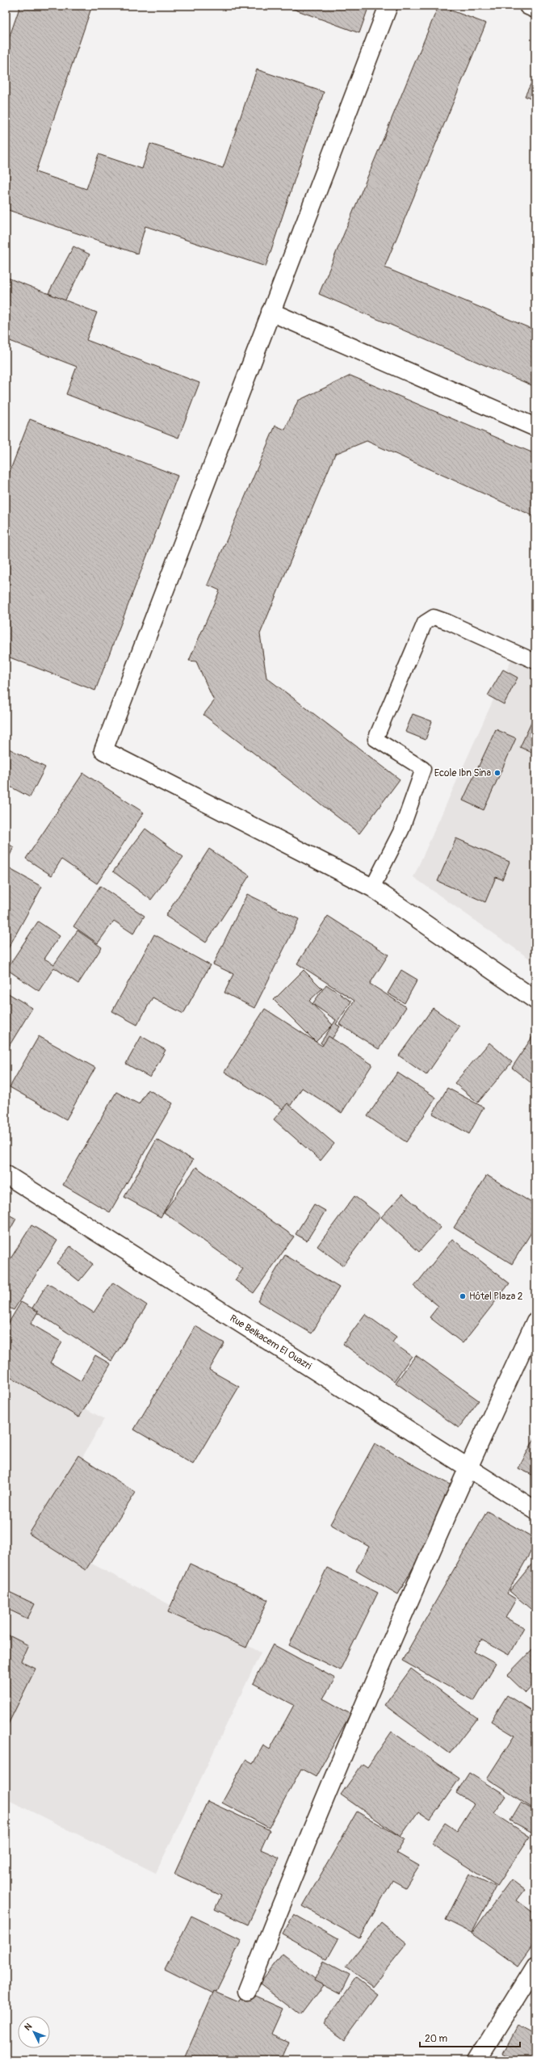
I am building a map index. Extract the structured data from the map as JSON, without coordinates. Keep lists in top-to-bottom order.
{
  "streets": {
    "street": ["Rue Belkacem El Ouazri"]
  },
  "places": ["Ecole Ibn Sina", "Hôtel Plaza 2"],
  "scale_bar": "20 m",
  "north": "top left"
}
